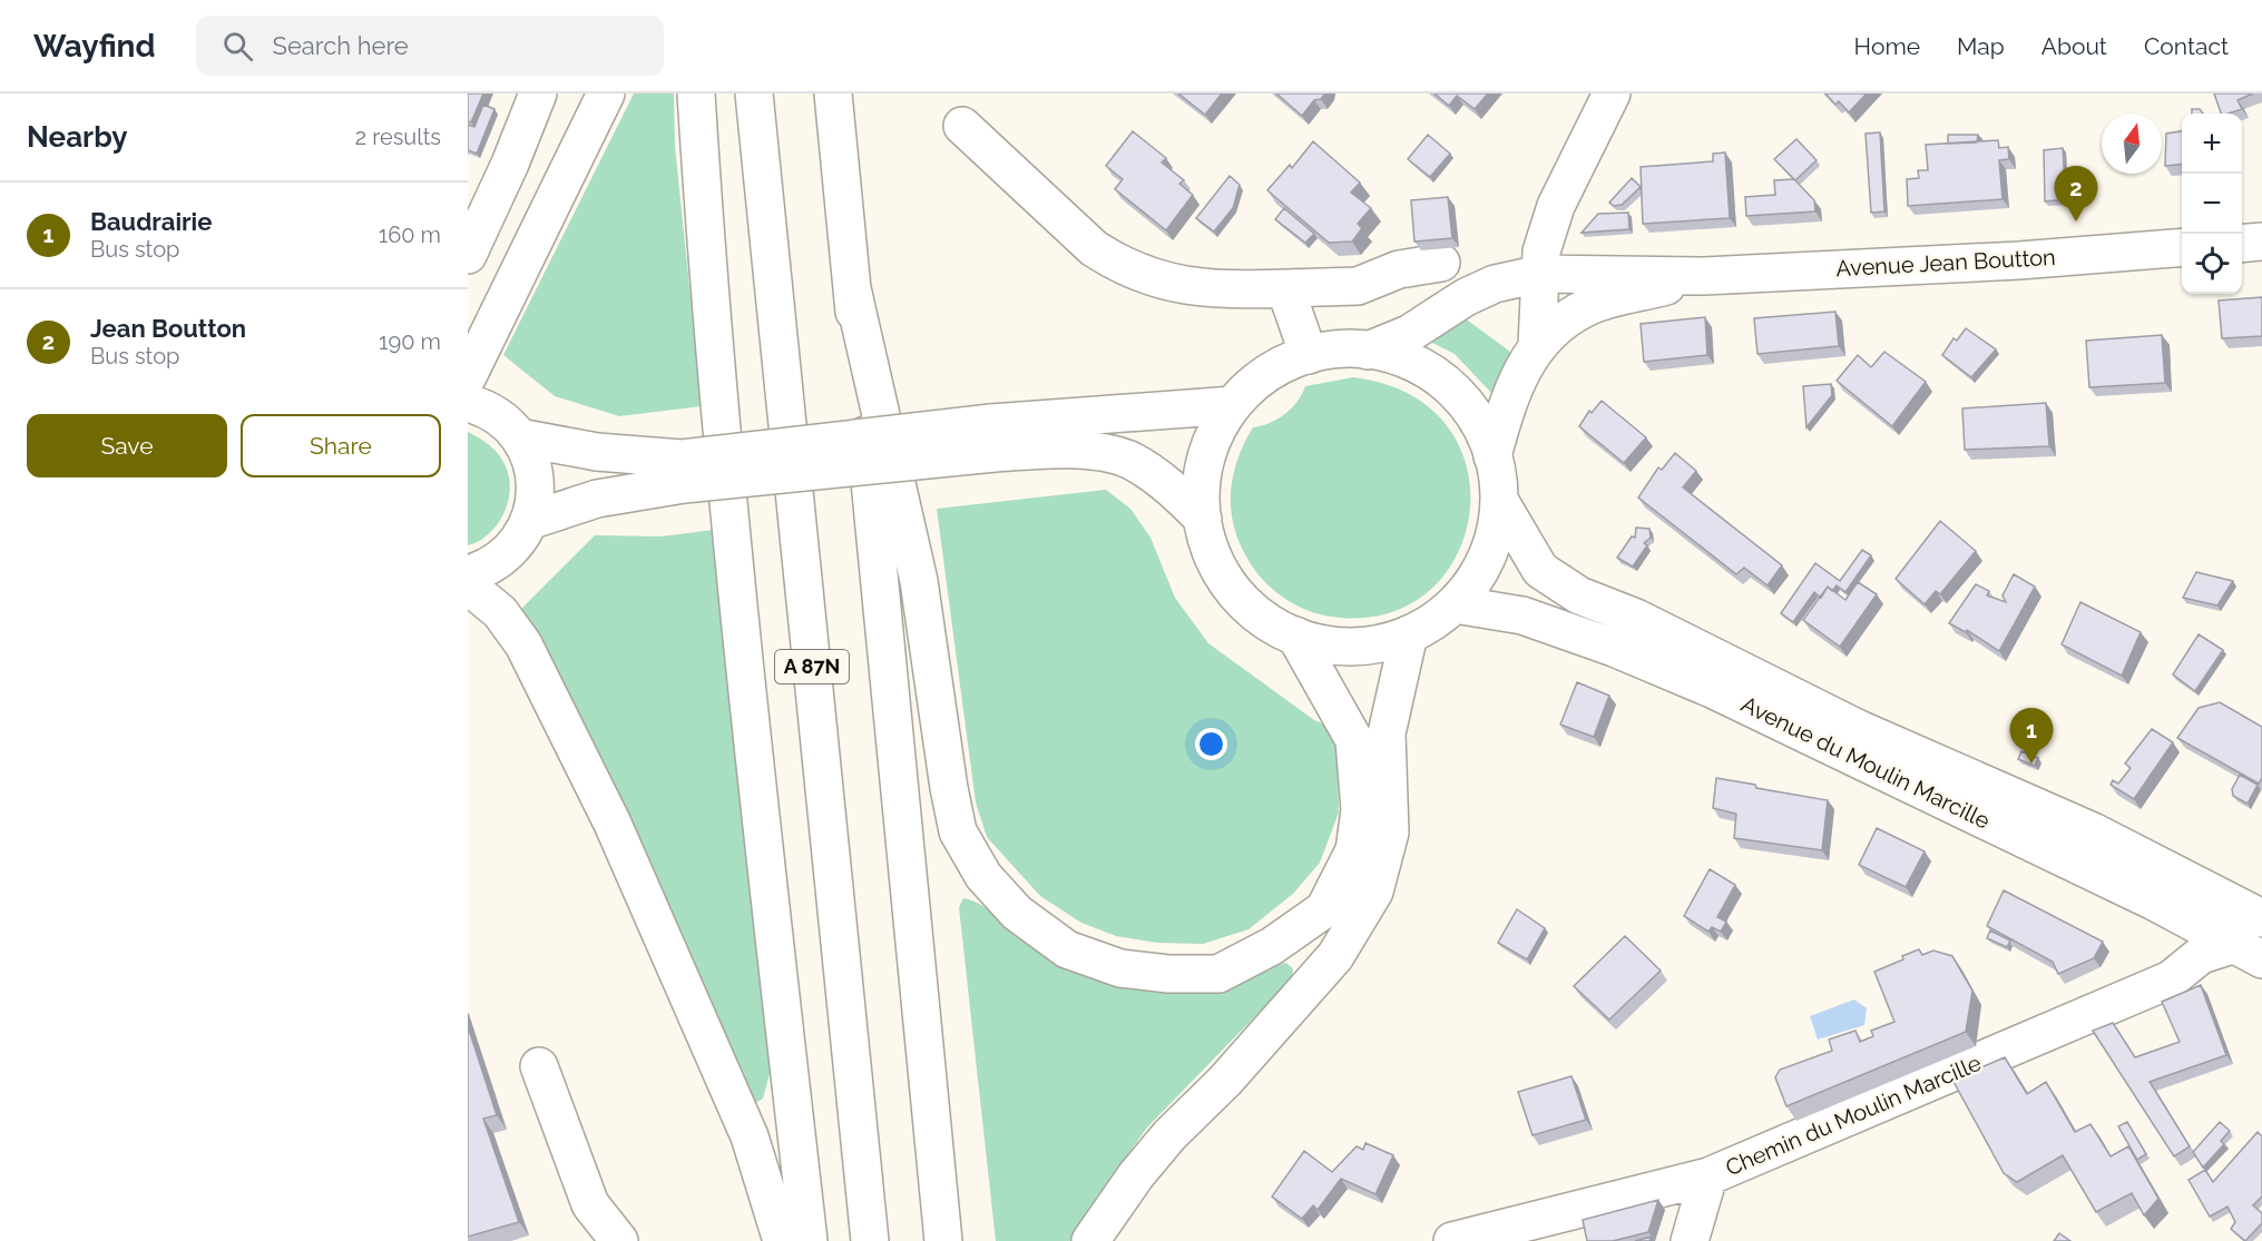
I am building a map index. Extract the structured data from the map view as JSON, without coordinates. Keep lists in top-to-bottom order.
{
  "streets": {
    "main road": [
      "Avenue Jean Boutton",
      "A 87N",
      "Avenue du Moulin Marcille",
      "Chemin du Moulin Marcille"
    ]
  },
  "crossings": [
    ["Avenue du Moulin Marcille", "Chemin du Moulin Marcille"]
  ],
  "north": "top",
  "page": {
    "header": "Wayfind",
    "search": "Search here",
    "nav": [
      "Home",
      "Map",
      "About",
      "Contact"
    ],
    "heading": ["Nearby", "2 results"],
    "map_buttons": ["+", "−"],
    "pins": ["2", "1"],
    "list": [
      {
        "mark": "1",
        "name": "Baudrairie",
        "note": "Bus stop",
        "value": "160 m"
      },
      {
        "mark": "2",
        "name": "Jean Boutton",
        "note": "Bus stop",
        "value": "190 m"
      }
    ],
    "buttons": ["Save", "Share"]
  }
}
